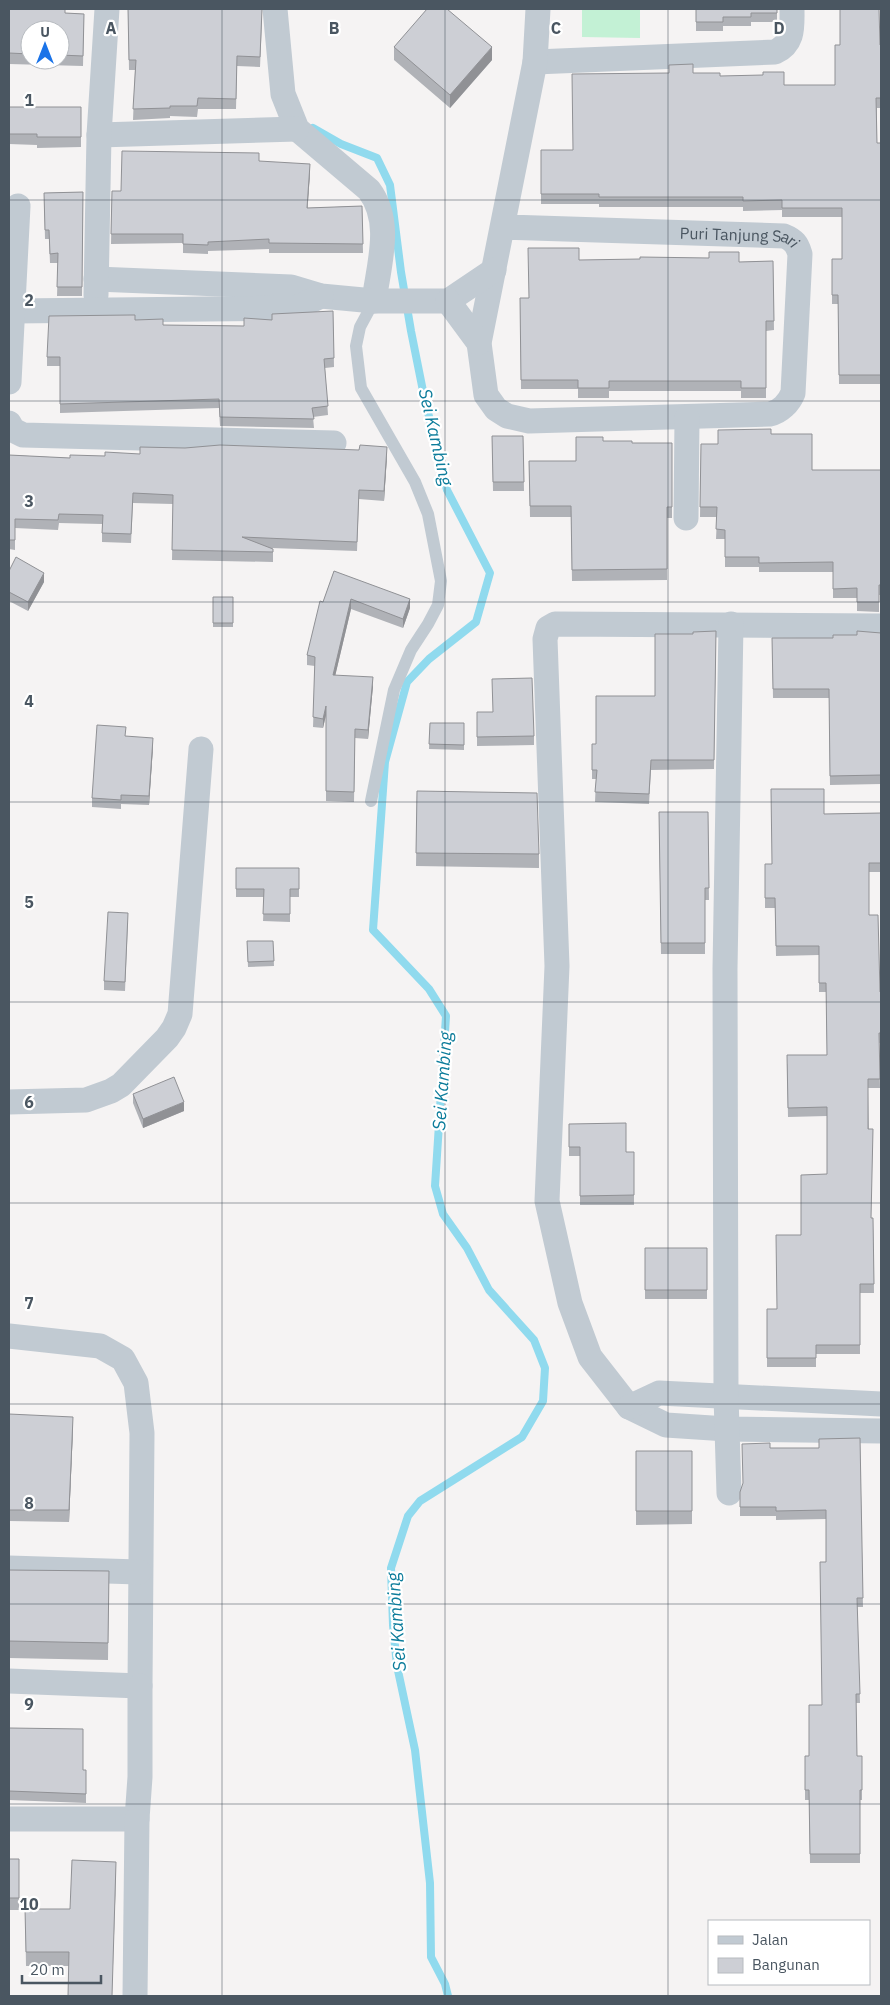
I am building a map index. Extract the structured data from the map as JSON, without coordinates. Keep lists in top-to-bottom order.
{
  "streets": {
    "street": ["Puri Tanjung Sari"]
  },
  "water": ["Sei Kambing"],
  "legend": ["Jalan", "Bangunan"],
  "scale_bar": "20 m",
  "north": "top",
  "grid": {
    "columns": [
      "A",
      "B",
      "C",
      "D"
    ],
    "rows": [
      "1",
      "2",
      "3",
      "4",
      "5",
      "6",
      "7",
      "8",
      "9",
      "10"
    ]
  }
}
